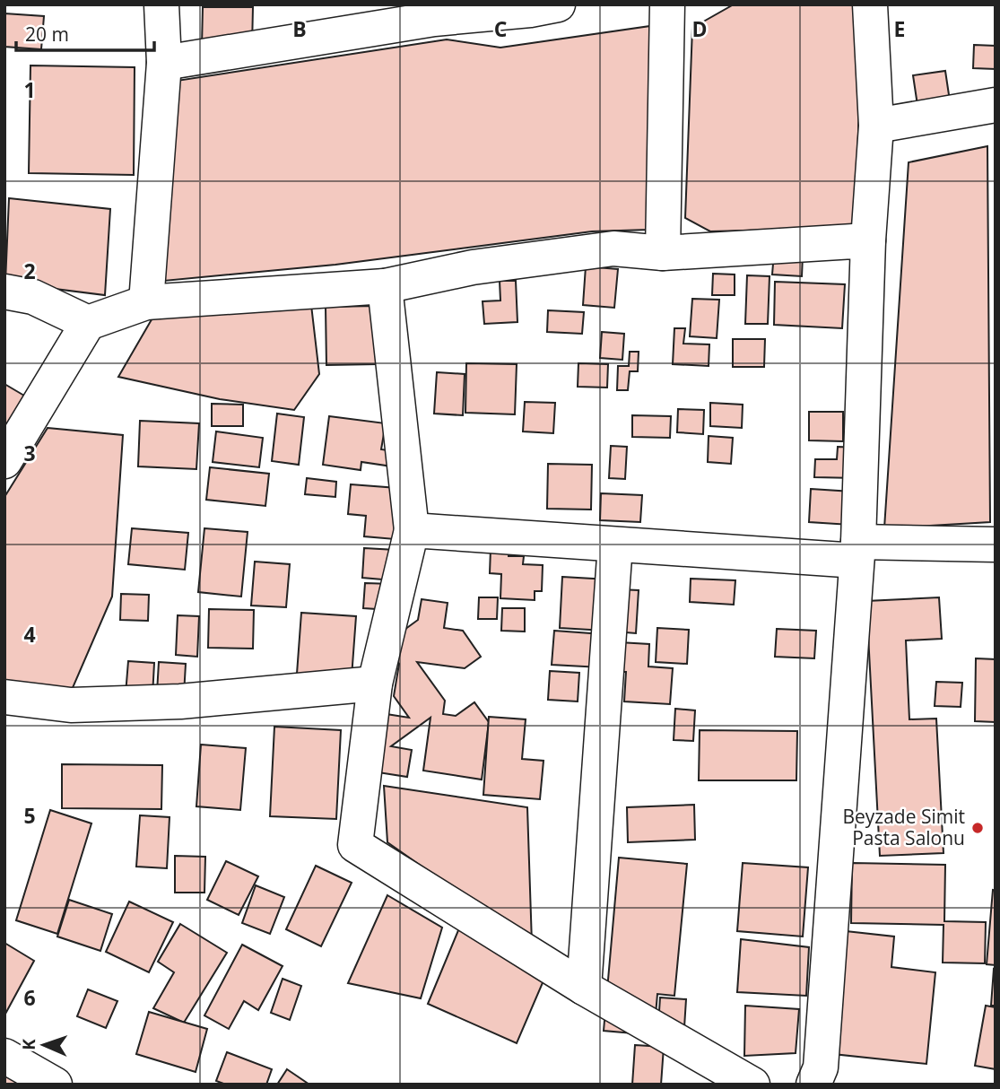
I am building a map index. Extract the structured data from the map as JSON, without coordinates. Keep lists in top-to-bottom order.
{
  "places": ["Beyzade Simit Pasta Salonu"],
  "scale_bar": "20 m",
  "north": "left",
  "grid": {
    "columns": [
      "B",
      "C",
      "D",
      "E"
    ],
    "rows": [
      "1",
      "2",
      "3",
      "4",
      "5",
      "6"
    ]
  }
}
